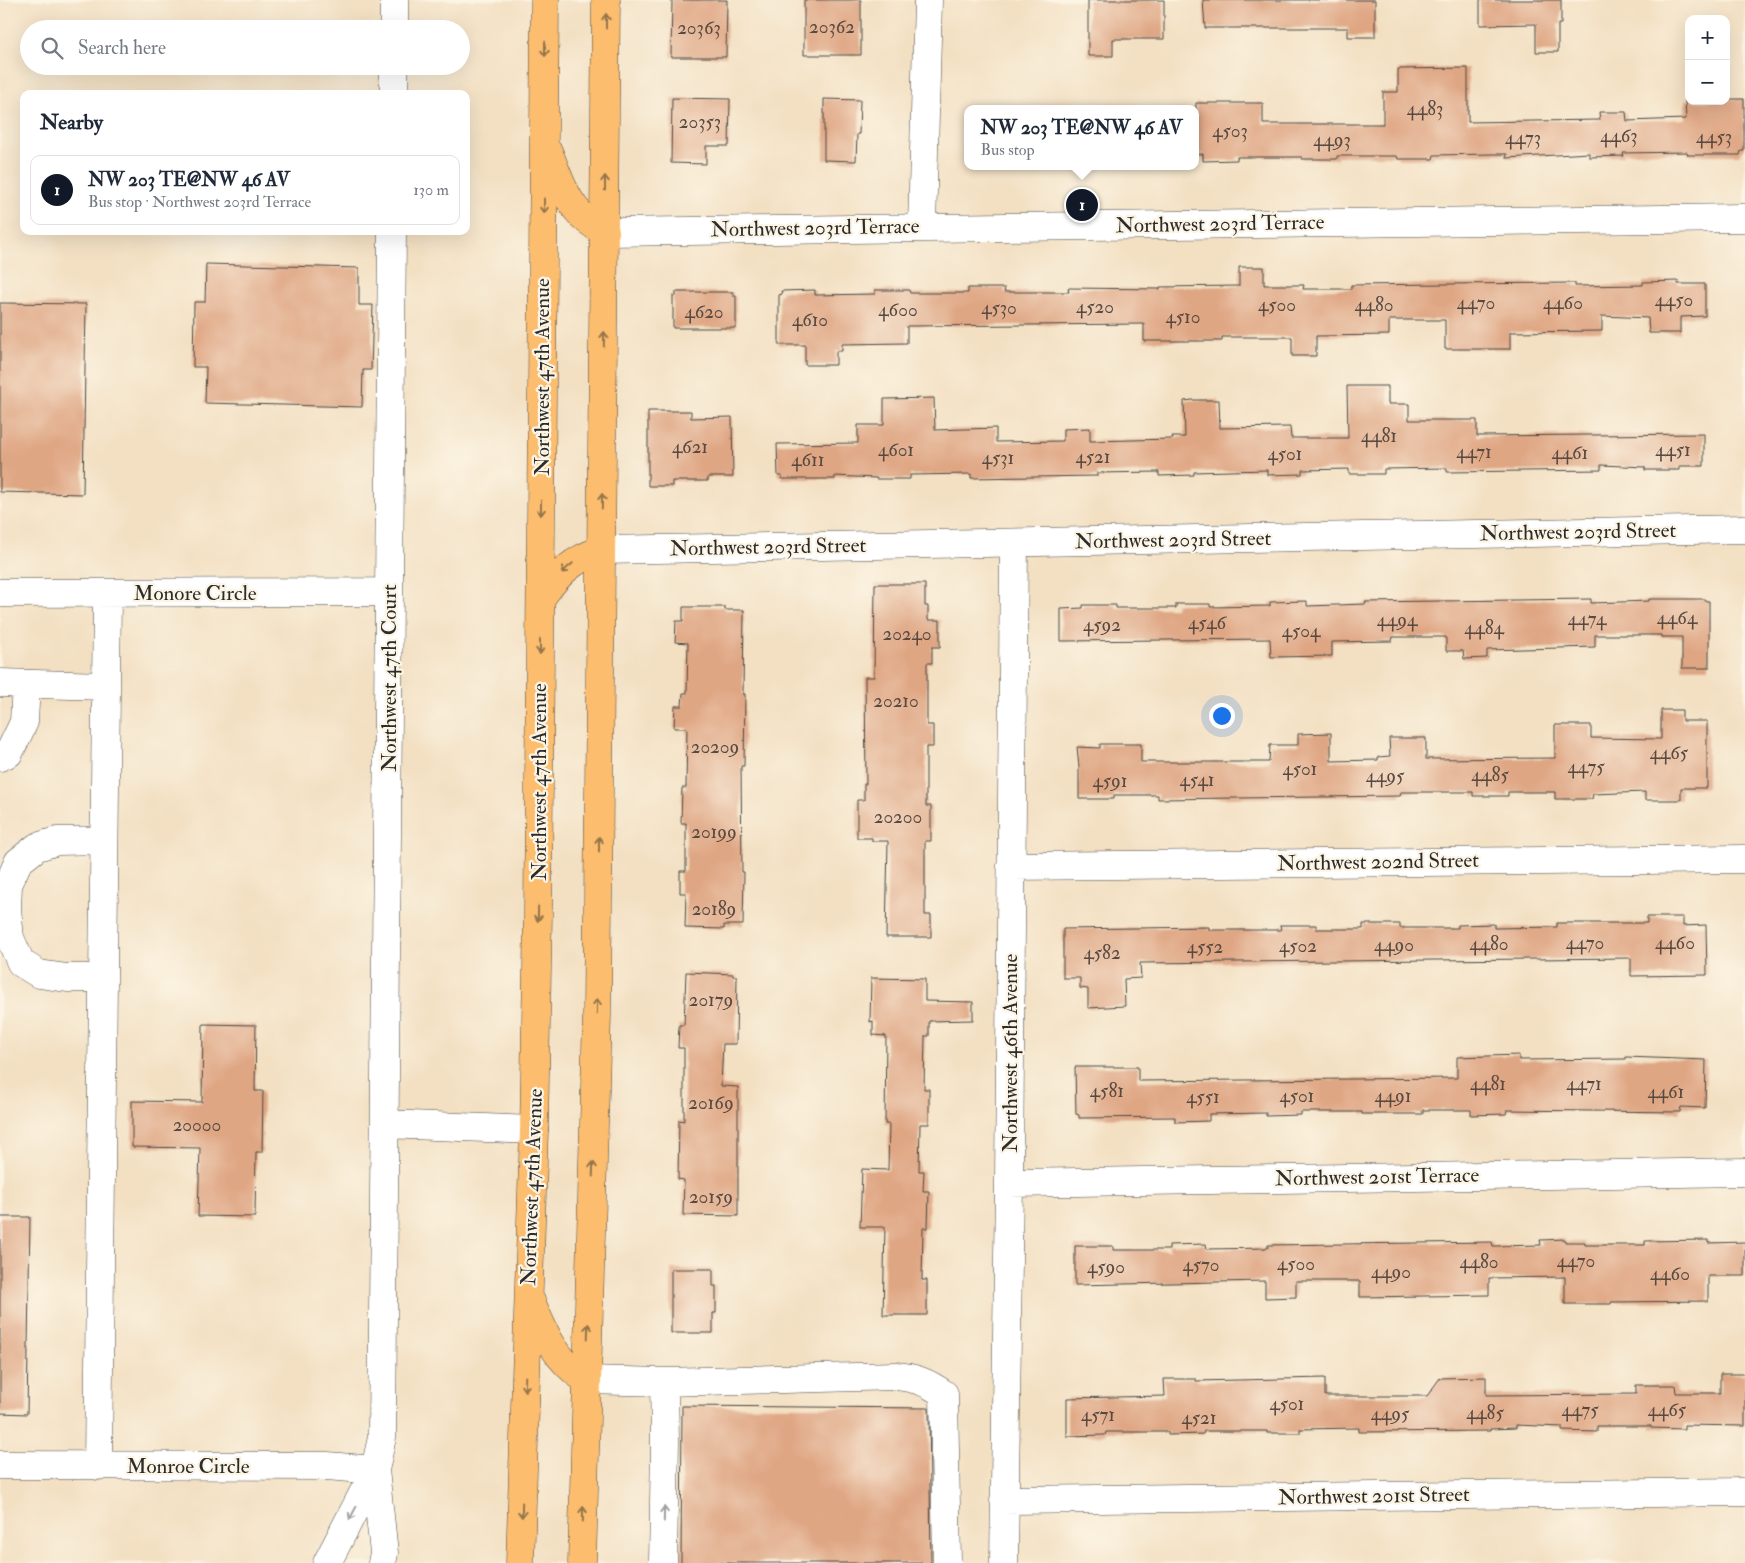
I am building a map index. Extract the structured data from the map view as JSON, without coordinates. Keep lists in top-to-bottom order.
{
  "streets": {
    "main road": ["Northwest 47th Avenue"],
    "street": [
      "Northwest 203rd Terrace",
      "Northwest 203rd Street",
      "Monore Circle",
      "Northwest 47th Court",
      "Northwest 202nd Street",
      "Northwest 46th Avenue",
      "Northwest 201st Terrace",
      "Monroe Circle",
      "Northwest 201st Street"
    ]
  },
  "crossings": [
    ["Northwest 203rd Street", "Northwest 46th Avenue"],
    ["Monore Circle", "Northwest 47th Court"],
    ["Northwest 47th Court", "Monroe Circle"],
    ["Northwest 202nd Street", "Northwest 46th Avenue"],
    ["Northwest 46th Avenue", "Northwest 201st Terrace"],
    ["Northwest 46th Avenue", "Northwest 201st Street"]
  ],
  "house_numbers": [
    "20362",
    "20363",
    "4483",
    "20353",
    "4503",
    "4463",
    "4453",
    "4473",
    "4493",
    "4450",
    "4470",
    "4460",
    "4500",
    "4480",
    "4520",
    "4530",
    "4600",
    "4620",
    "4510",
    "4610",
    "4481",
    "4621",
    "4601",
    "4451",
    "4471",
    "4461",
    "4501",
    "4521",
    "4531",
    "4611",
    "4464",
    "4474",
    "4494",
    "4546",
    "4592",
    "4484",
    "4504",
    "20240",
    "20210",
    "20209",
    "4465",
    "4475",
    "4501",
    "4485",
    "4495",
    "4541",
    "4591",
    "20200",
    "20199",
    "20189",
    "4470",
    "4460",
    "4480",
    "4490",
    "4502",
    "4552",
    "4582",
    "20179",
    "4481",
    "4471",
    "4581",
    "4461",
    "4501",
    "4491",
    "4551",
    "20169",
    "20000",
    "20159",
    "4470",
    "4480",
    "4500",
    "4570",
    "4590",
    "4490",
    "4460",
    "4501",
    "4475",
    "4465",
    "4485",
    "4495",
    "4571",
    "4521"
  ],
  "page": {
    "map_buttons": ["+", "−"],
    "search": "Search here",
    "heading": "Nearby",
    "popup": ["NW 203 TE@NW 46 AV", "Bus stop"],
    "list": [
      {
        "mark": "1",
        "name": "NW 203 TE@NW 46 AV",
        "note": "Bus stop · Northwest 203rd Terrace",
        "value": "130 m"
      }
    ],
    "pins": "1"
  }
}
